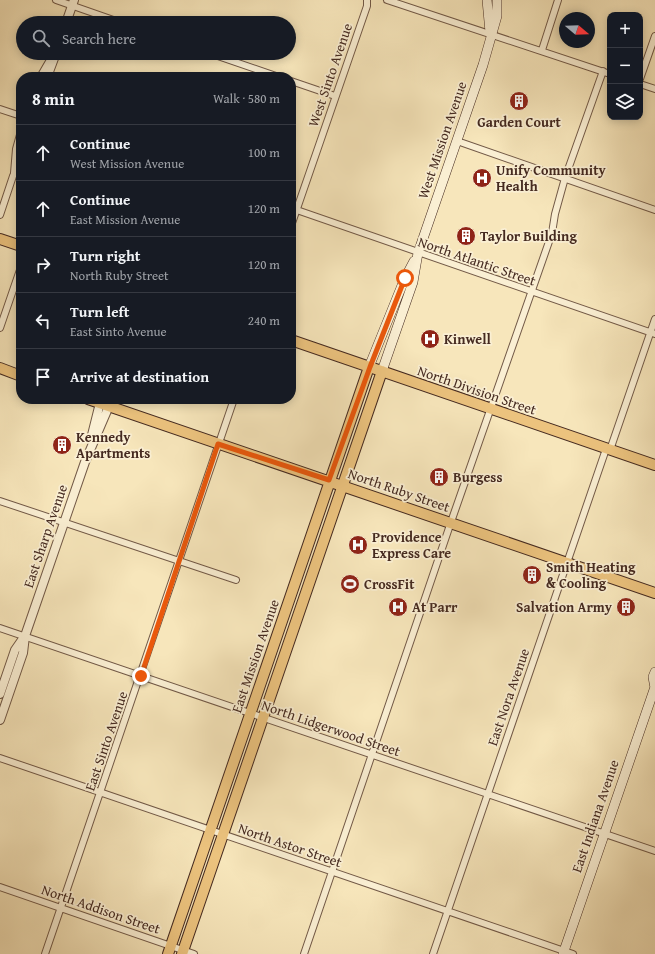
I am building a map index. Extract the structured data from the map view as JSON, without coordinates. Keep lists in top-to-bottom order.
{
  "streets": {
    "main road": [
      "West Mission Avenue",
      "North Division Street",
      "North Ruby Street",
      "East Mission Avenue",
      "East Indiana Avenue"
    ],
    "street": [
      "West Sinto Avenue",
      "North Atlantic Street",
      "East Sharp Avenue",
      "East Nora Avenue",
      "North Lidgerwood Street",
      "East Sinto Avenue",
      "North Astor Street",
      "North Addison Street"
    ]
  },
  "crossings": [
    ["West Mission Avenue", "North Atlantic Street"],
    ["West Mission Avenue", "North Division Street"],
    ["West Mission Avenue", "East Mission Avenue"],
    ["North Atlantic Street", "East Nora Avenue"],
    ["North Division Street", "East Mission Avenue"],
    ["North Division Street", "East Nora Avenue"],
    ["North Ruby Street", "East Mission Avenue"],
    ["North Ruby Street", "East Nora Avenue"],
    ["North Ruby Street", "East Sinto Avenue"],
    ["East Sharp Avenue", "North Lidgerwood Street"],
    ["East Mission Avenue", "North Lidgerwood Street"],
    ["East Mission Avenue", "North Astor Street"],
    ["East Mission Avenue", "North Addison Street"],
    ["East Nora Avenue", "North Lidgerwood Street"],
    ["East Nora Avenue", "North Astor Street"],
    ["North Lidgerwood Street", "East Sinto Avenue"],
    ["North Lidgerwood Street", "East Indiana Avenue"],
    ["East Sinto Avenue", "North Astor Street"],
    ["East Sinto Avenue", "North Addison Street"],
    ["East Indiana Avenue", "North Astor Street"]
  ],
  "places": {
    "building": [
      "Garden Court",
      "Taylor Building",
      "Kennedy Apartments",
      "Burgess",
      "Smith Heating & Cooling",
      "Salvation Army"
    ],
    "hospital": [
      "Unify Community Health",
      "Kinwell",
      "Providence Express Care",
      "At Parr"
    ],
    "sports": ["CrossFit"]
  },
  "north": "right",
  "page": {
    "map_buttons": ["+", "−"],
    "search": "Search here",
    "heading": ["8 min", "Walk · 580 m"],
    "list": [
      ["Continue", "West Mission Avenue", "100 m"],
      ["Continue", "East Mission Avenue", "120 m"],
      ["Turn right", "North Ruby Street", "120 m"],
      ["Turn left", "East Sinto Avenue", "240 m"],
      "Arrive at destination"
    ]
  }
}
